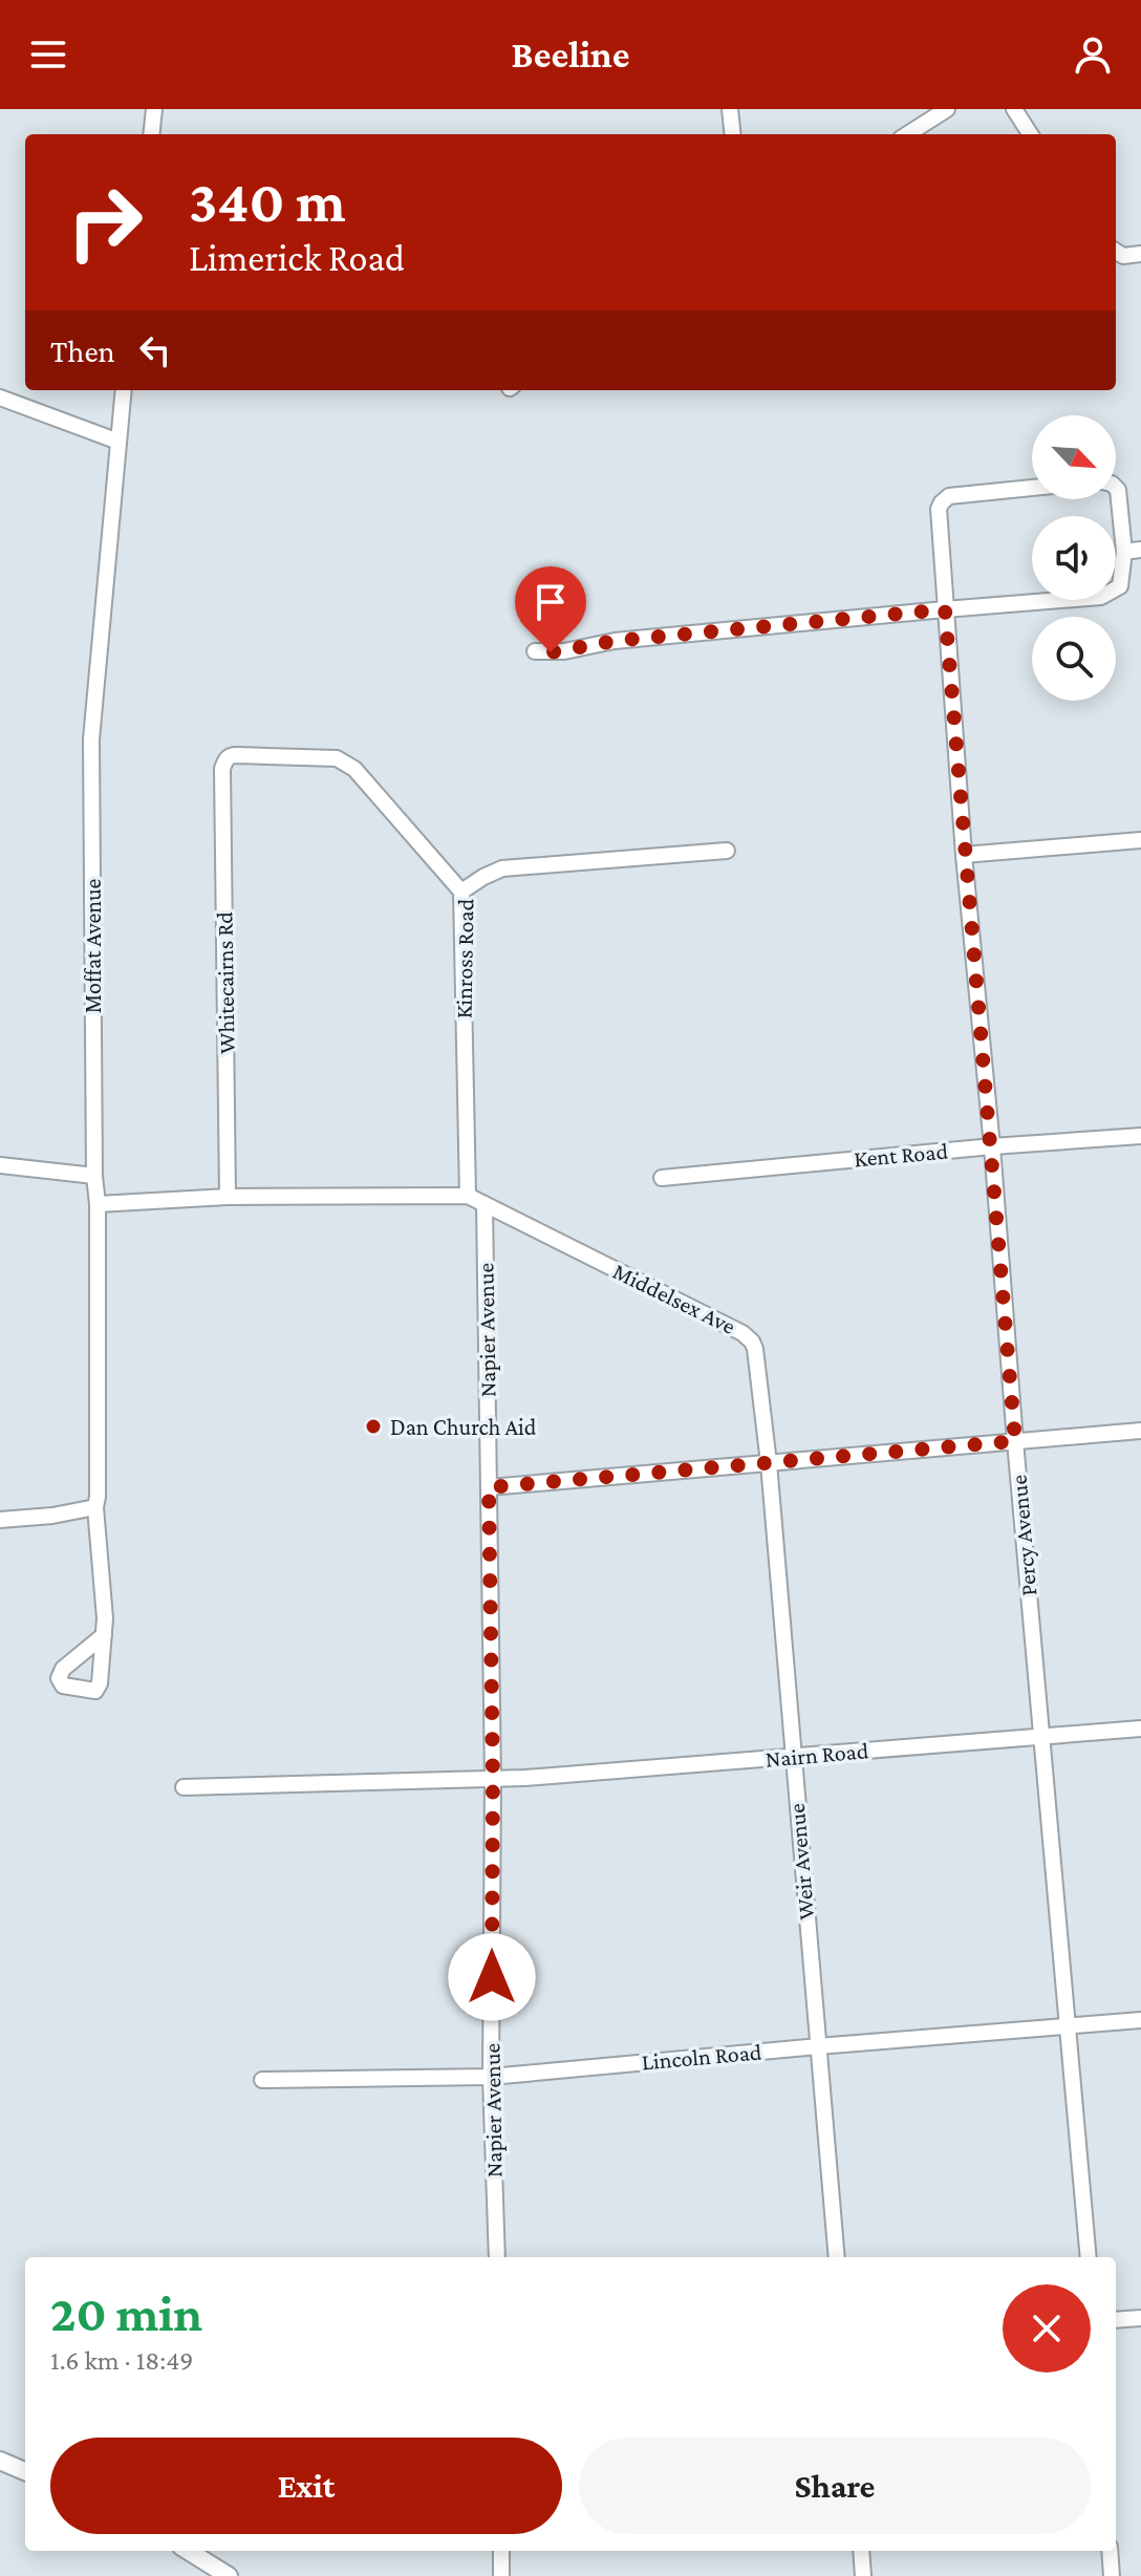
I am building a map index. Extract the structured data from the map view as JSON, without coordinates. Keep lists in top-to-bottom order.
{
  "streets": {
    "street": [
      "Moffat Avenue",
      "Kinross Road",
      "Whitecairns Rd",
      "Kent Road",
      "Middelsex Ave",
      "Napier Avenue",
      "Percy Avenue",
      "Nairn Road",
      "Weir Avenue",
      "Lincoln Road"
    ]
  },
  "crossings": [
    ["Kinross Road", "Whitecairns Rd"],
    ["Kent Road", "Percy Avenue"],
    ["Middelsex Ave", "Napier Avenue"],
    ["Middelsex Ave", "Weir Avenue"],
    ["Napier Avenue", "Nairn Road"],
    ["Napier Avenue", "Lincoln Road"],
    ["Percy Avenue", "Nairn Road"],
    ["Percy Avenue", "Lincoln Road"],
    ["Nairn Road", "Weir Avenue"],
    ["Weir Avenue", "Lincoln Road"]
  ],
  "places": ["Dan Church Aid"],
  "north": "bottom right",
  "page": {
    "header": "Beeline",
    "turn": ["340 m", "Limerick Road"],
    "then": "Then",
    "heading": ["20 min", "1.6 km · 18:49"],
    "buttons": ["Exit", "Share"]
  }
}
